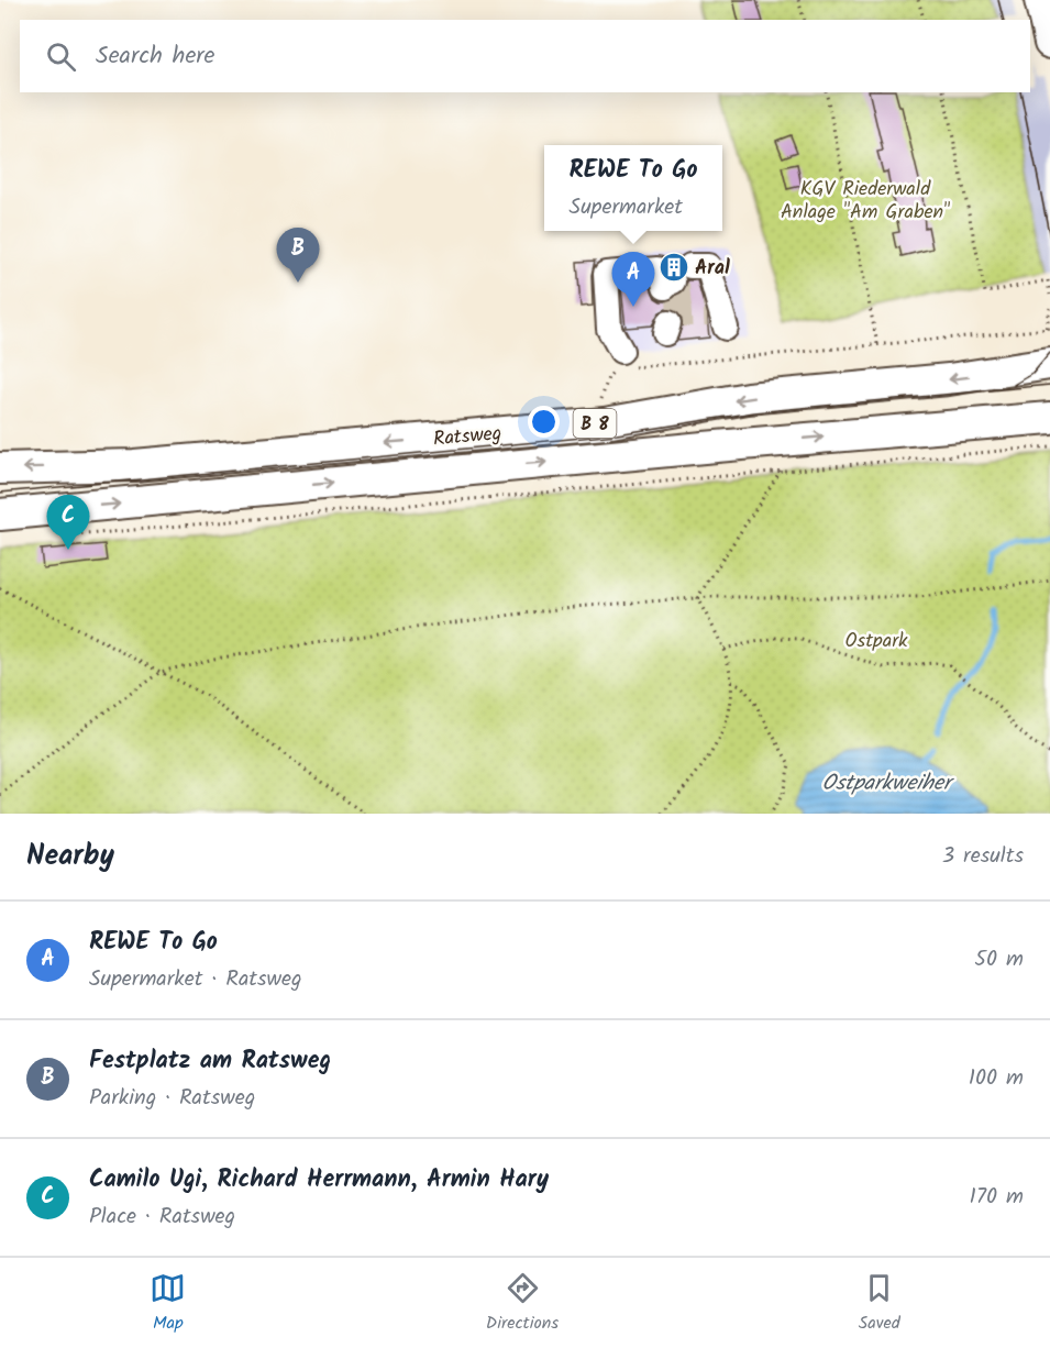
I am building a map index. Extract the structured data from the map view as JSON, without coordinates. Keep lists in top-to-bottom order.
{
  "streets": {
    "main road": ["B 8", "Ratsweg"]
  },
  "water": ["Ostparkweiher"],
  "parks": ["KGV Riederwald Anlage \"Am Graben\"", "Ostpark"],
  "places": {
    "building": ["Aral"]
  },
  "page": {
    "search": "Search here",
    "popup": ["REWE To Go", "Supermarket"],
    "pins": ["B", "A", "C"],
    "heading": ["Nearby", "3 results"],
    "list": [
      {
        "mark": "A",
        "name": "REWE To Go",
        "note": "Supermarket · Ratsweg",
        "value": "50 m"
      },
      {
        "mark": "B",
        "name": "Festplatz am Ratsweg",
        "note": "Parking · Ratsweg",
        "value": "100 m"
      },
      {
        "mark": "C",
        "name": "Camilo Ugi, Richard Herrmann, Armin Hary",
        "note": "Place · Ratsweg",
        "value": "170 m"
      }
    ],
    "nav": ["Map", "Directions", "Saved"]
  }
}
